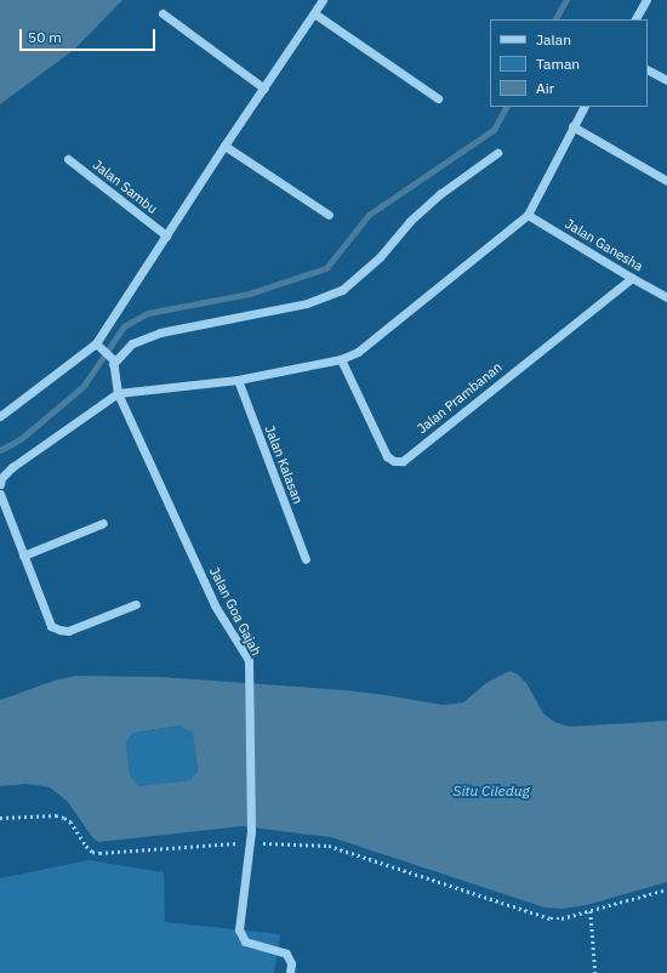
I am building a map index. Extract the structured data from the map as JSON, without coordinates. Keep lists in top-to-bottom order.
{
  "streets": {
    "street": [
      "Jalan Sambu",
      "Jalan Ganesha",
      "Jalan Prambanan",
      "Jalan Kalasan",
      "Jalan Goa Gajah"
    ]
  },
  "crossings": [
    ["Jalan Ganesha", "Jalan Prambanan"]
  ],
  "water": ["Situ Ciledug"],
  "legend": ["Jalan", "Taman", "Air"],
  "scale_bar": "50 m"
}
